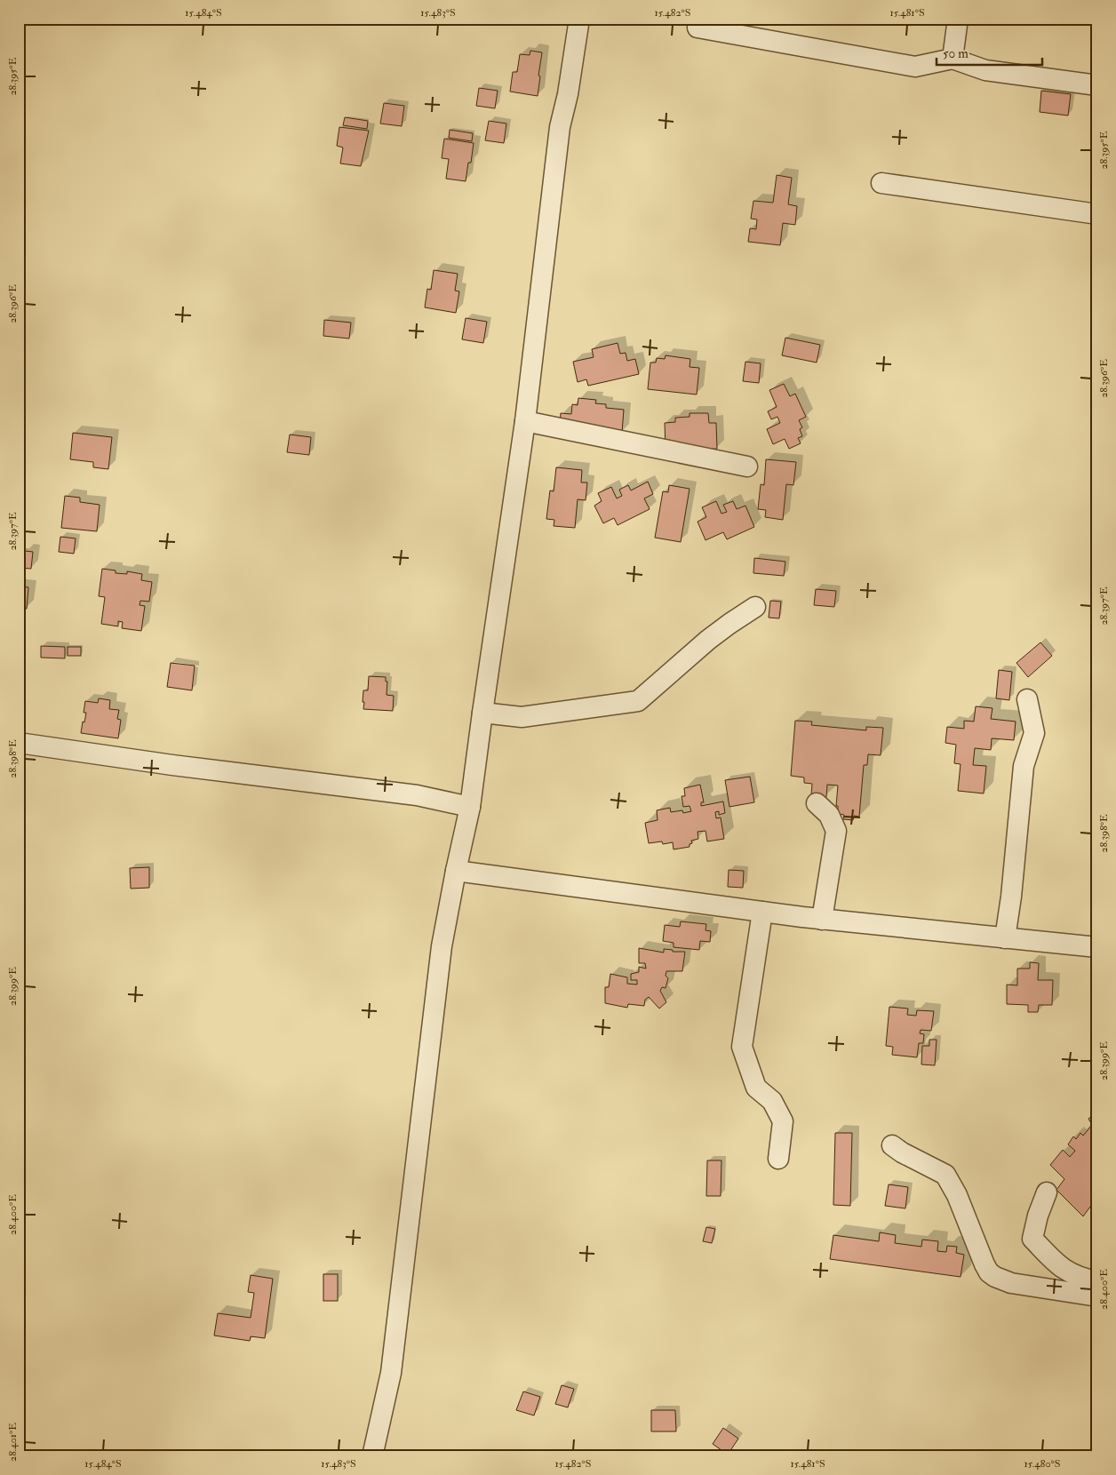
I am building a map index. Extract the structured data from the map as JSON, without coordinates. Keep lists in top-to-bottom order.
{
  "scale_bar": "50 m",
  "coordinates": [
    "15.484°S",
    "15.483°S",
    "15.482°S",
    "15.481°S",
    "28.395°E",
    "28.396°E",
    "28.397°E",
    "28.398°E",
    "28.399°E",
    "28.400°E",
    "28.401°E",
    "15.480°S"
  ]
}
